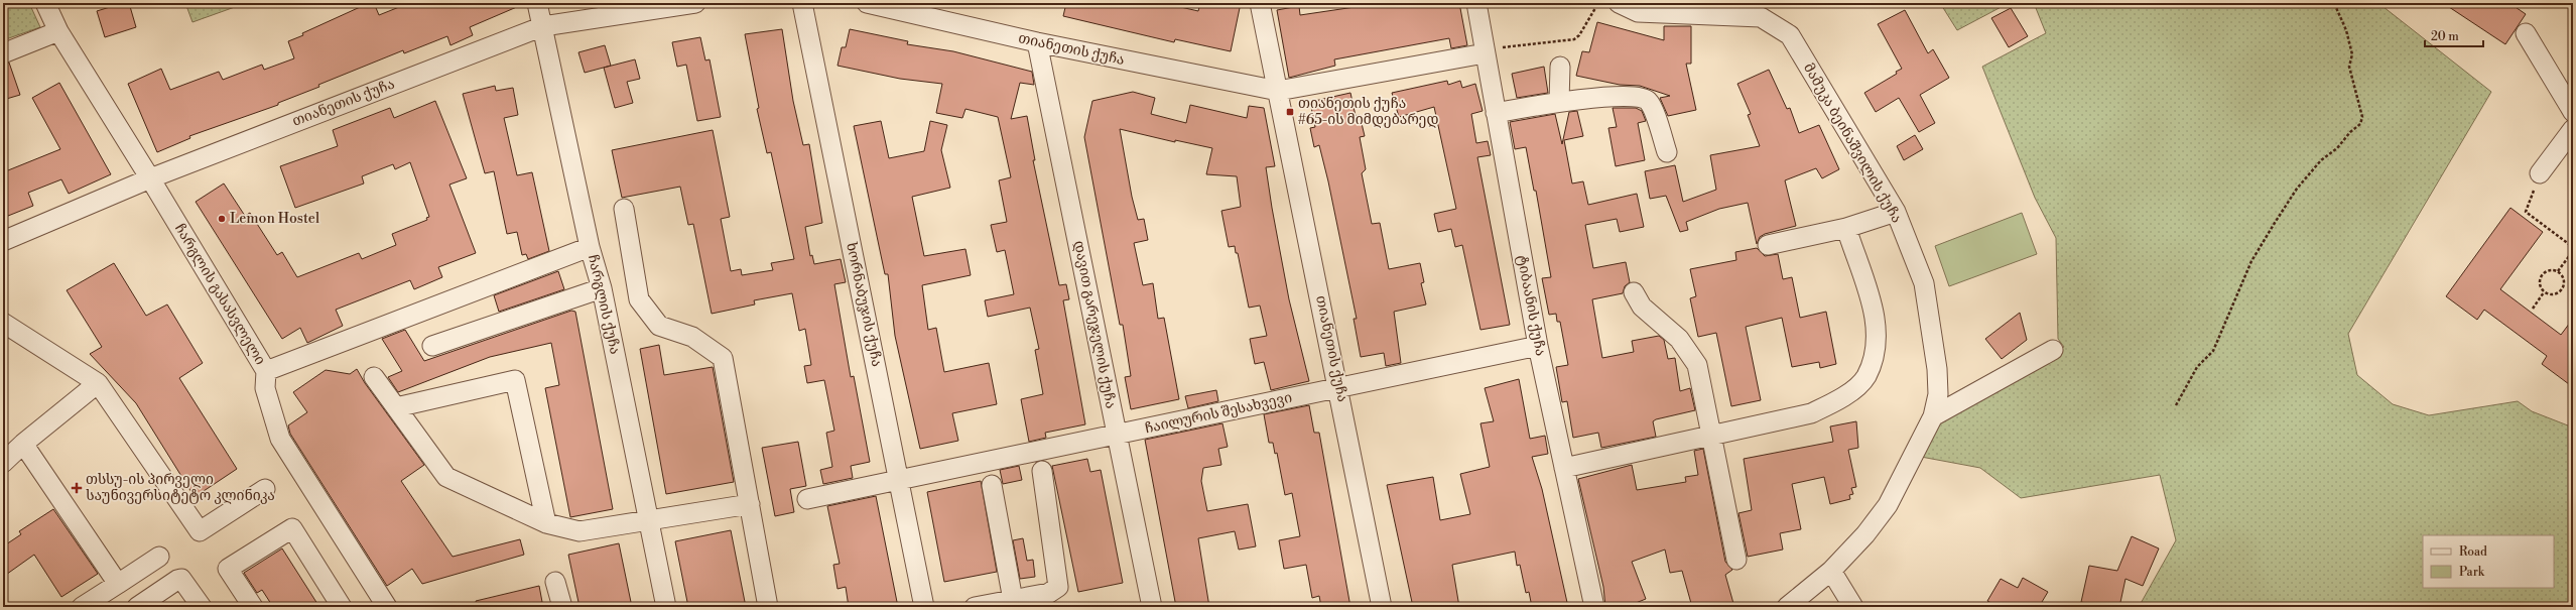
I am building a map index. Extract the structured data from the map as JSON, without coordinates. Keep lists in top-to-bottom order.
{
  "streets": {
    "street": [
      "თიანეთის ქუჩა",
      "მამუკა ბეინაშვილის ქუჩა",
      "ჩარგლის გასასვლელი",
      "ჩარგლის ქუჩა",
      "ხორნაბუჯის ქუჩა",
      "ტიბაანის ქუჩა",
      "დავით გარეჯელის ქუჩა",
      "ჩაილურის შესახვევი"
    ]
  },
  "crossings": [
    ["თიანეთის ქუჩა", "ჩარგლის გასასვლელი"],
    ["თიანეთის ქუჩა", "ჩარგლის ქუჩა"],
    ["თიანეთის ქუჩა", "ტიბაანის ქუჩა"],
    ["თიანეთის ქუჩა", "დავით გარეჯელის ქუჩა"],
    ["თიანეთის ქუჩა", "ჩაილურის შესახვევი"],
    ["ჩარგლის გასასვლელი", "ჩარგლის ქუჩა"],
    ["ხორნაბუჯის ქუჩა", "ჩაილურის შესახვევი"],
    ["ტიბაანის ქუჩა", "ჩაილურის შესახვევი"],
    ["დავით გარეჯელის ქუჩა", "ჩაილურის შესახვევი"]
  ],
  "places": {
    "transit": ["თიანეთის ქუჩა #65-ის მიმდებარედ"],
    "other": ["Lemon Hostel"],
    "health": ["თსსუ-ის პირველი საუნივერსიტეტო კლინიკა"]
  },
  "legend": ["Road", "Park"],
  "scale_bar": "20 m"
}
